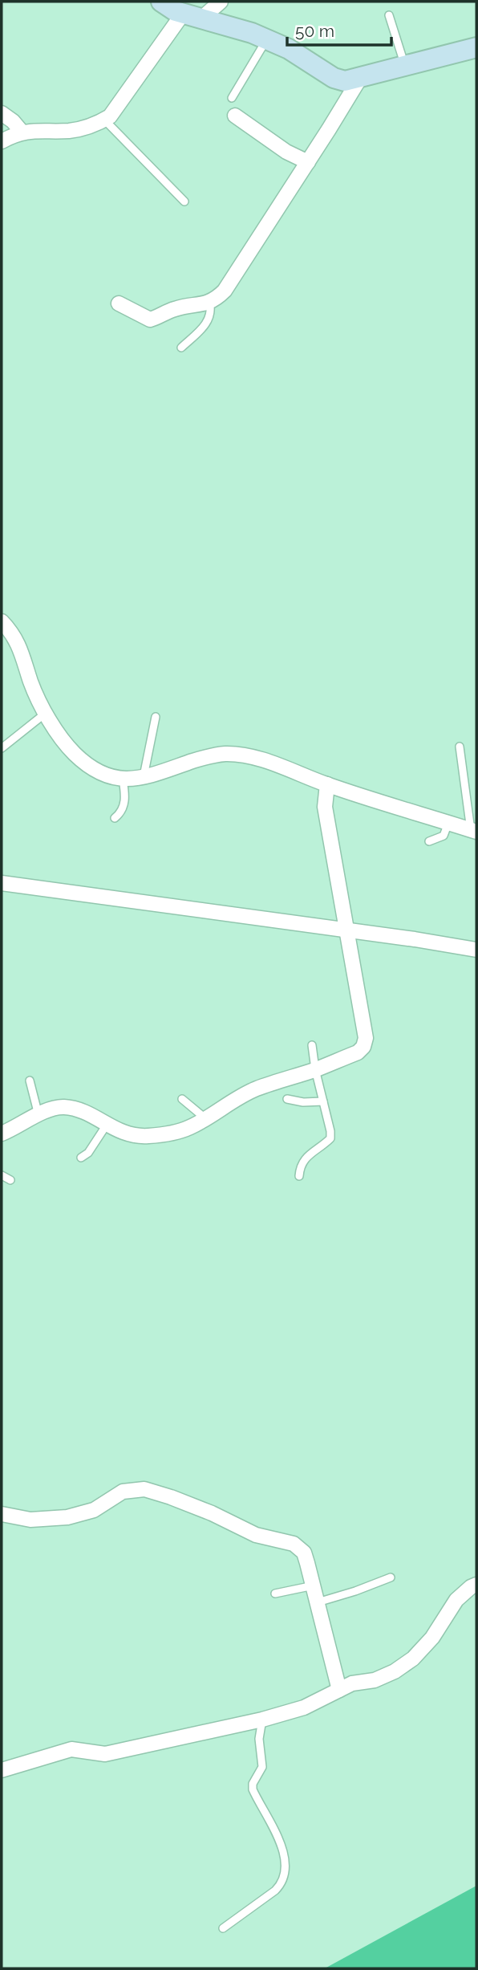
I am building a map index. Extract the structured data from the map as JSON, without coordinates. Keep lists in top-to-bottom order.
{
  "scale_bar": "50 m"
}
